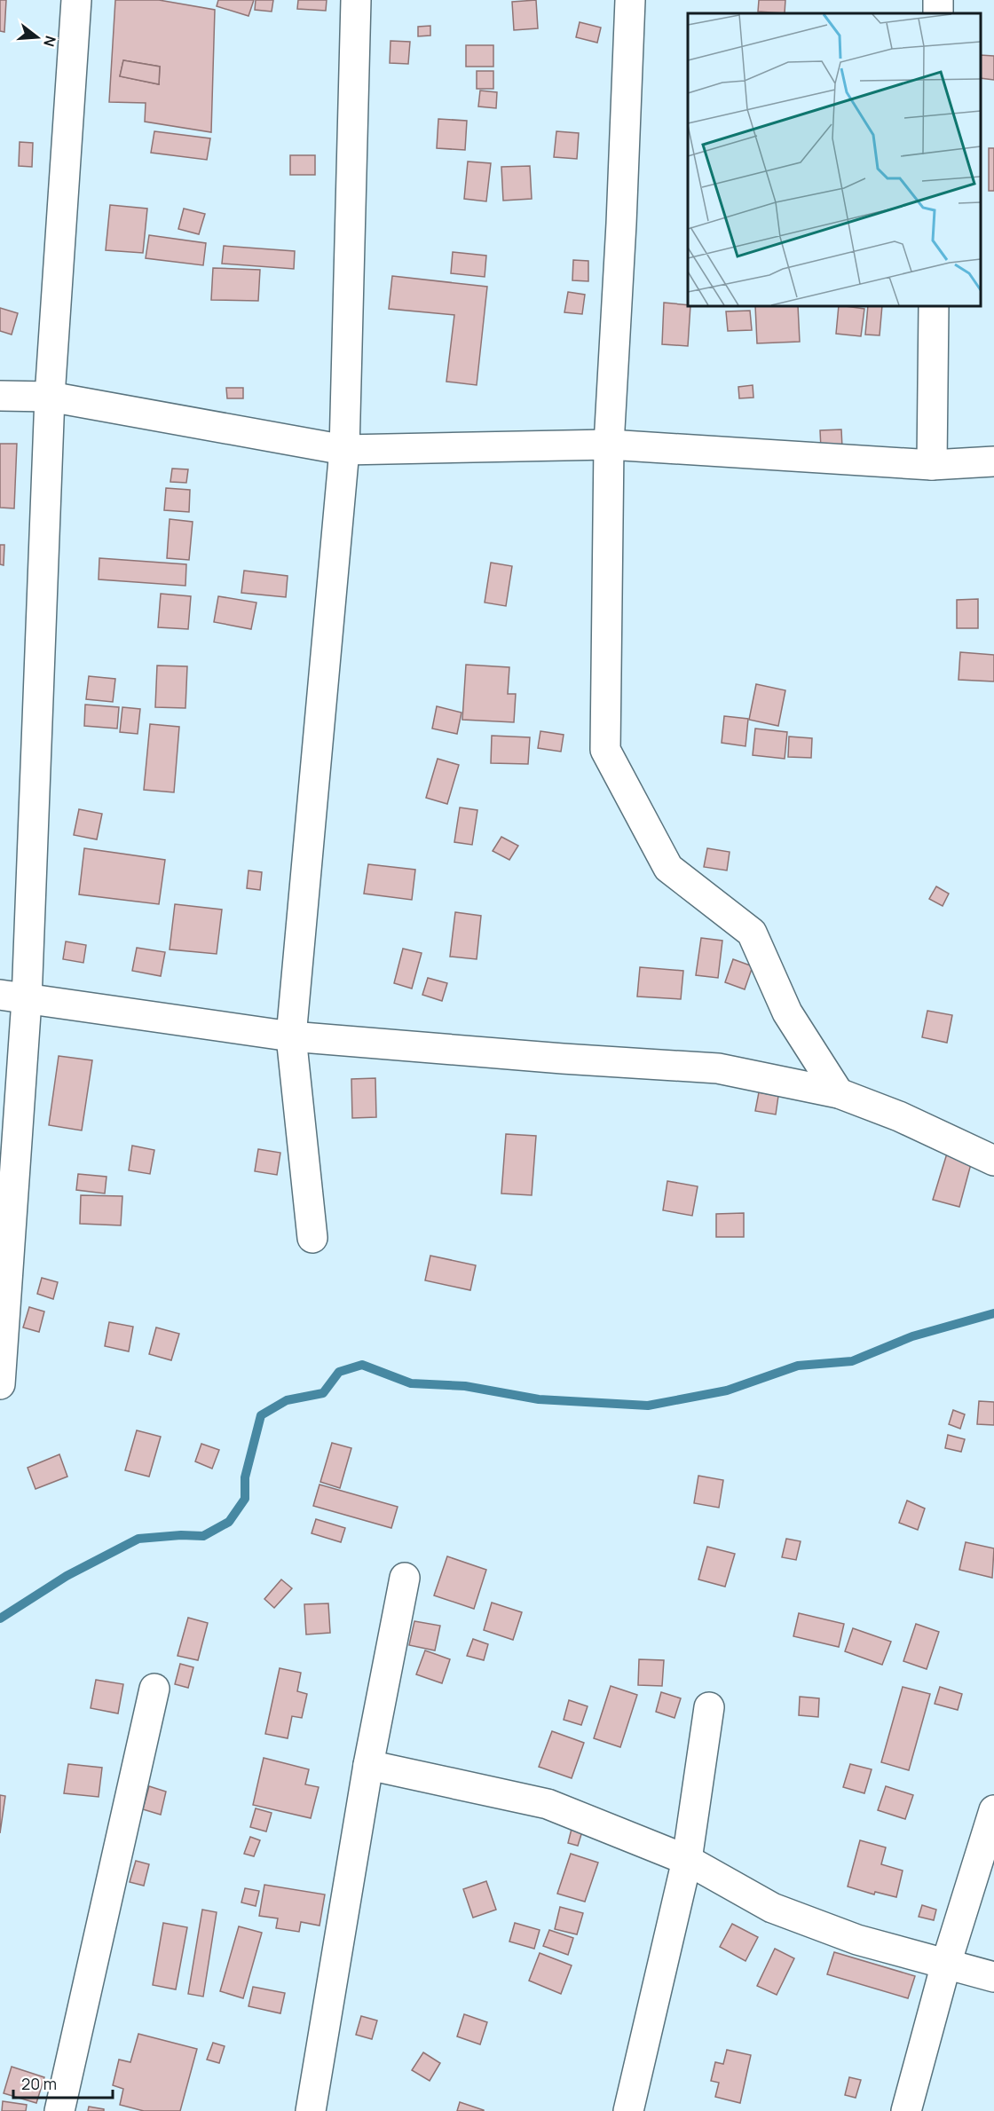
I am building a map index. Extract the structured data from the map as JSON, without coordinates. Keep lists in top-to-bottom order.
{
  "scale_bar": "20 m",
  "north": "right"
}
